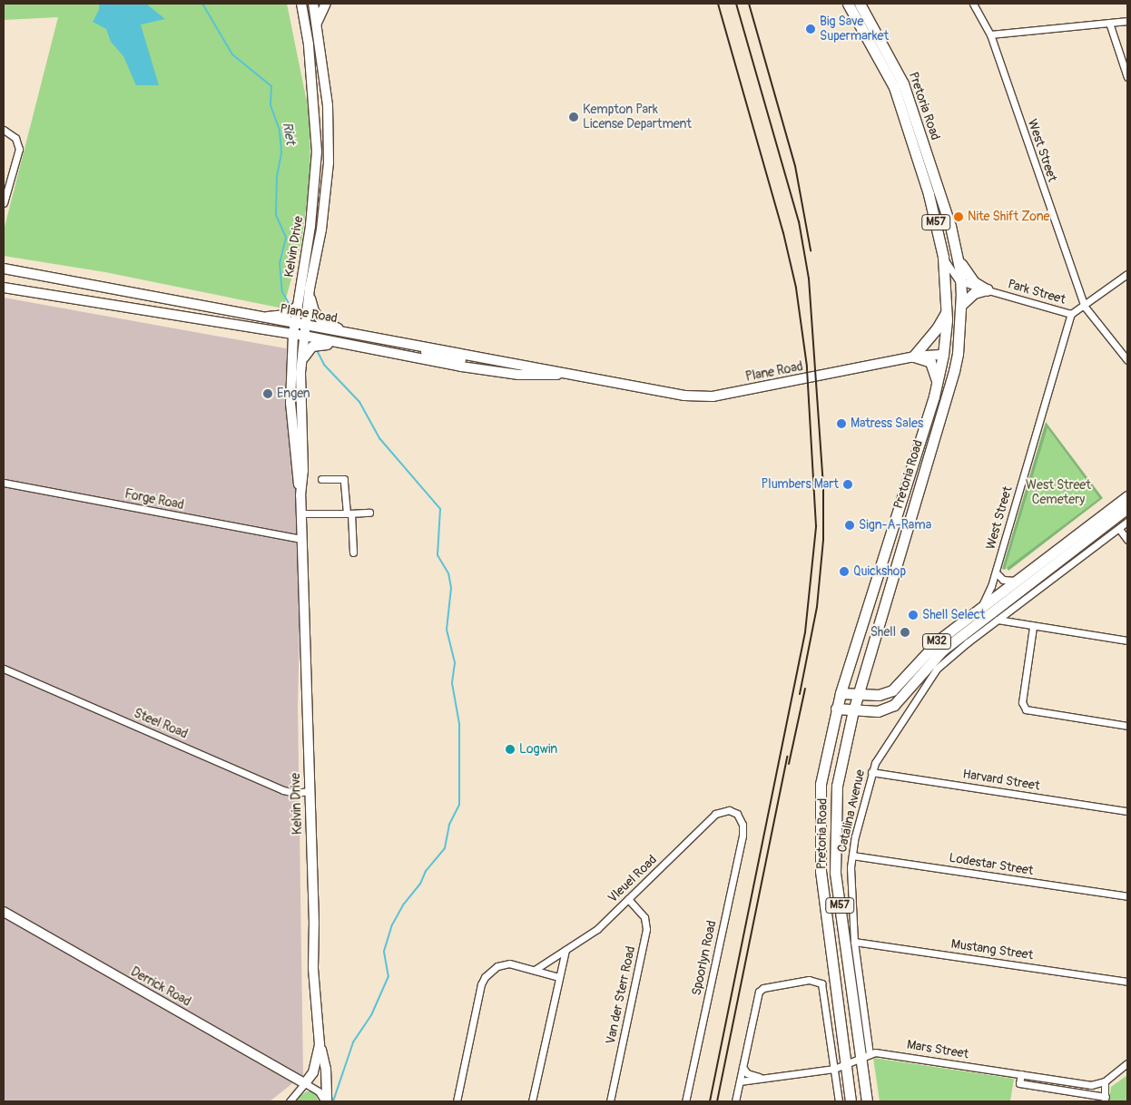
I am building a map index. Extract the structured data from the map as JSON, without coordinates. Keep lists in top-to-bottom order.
{
  "streets": {
    "main road": ["Pretoria Road", "M57", "M32"],
    "street": [
      "West Street",
      "Kelvin Drive",
      "Park Street",
      "Plane Road",
      "Forge Road",
      "Steel Road",
      "Harvard Street",
      "Catalina Avenue",
      "Lodestar Street",
      "Vleuel Road",
      "Mustang Street",
      "Spoorlyn Road",
      "Derrick Road",
      "Van der Sterr Road",
      "Mars Street"
    ]
  },
  "crossings": [
    ["Pretoria Road", "Park Street"],
    ["Pretoria Road", "Plane Road"],
    ["Pretoria Road", "M32"],
    ["Pretoria Road", "Catalina Avenue"],
    ["Pretoria Road", "Mars Street"],
    ["West Street", "Park Street"],
    ["West Street", "M32"],
    ["Kelvin Drive", "Plane Road"],
    ["Kelvin Drive", "Forge Road"],
    ["Kelvin Drive", "Steel Road"],
    ["Kelvin Drive", "Derrick Road"],
    ["Harvard Street", "Catalina Avenue"],
    ["Catalina Avenue", "Lodestar Street"],
    ["Catalina Avenue", "Mustang Street"],
    ["Catalina Avenue", "Mars Street"],
    ["Vleuel Road", "Spoorlyn Road"],
    ["Vleuel Road", "Van der Sterr Road"]
  ],
  "water": ["Riet"],
  "parks": ["West Street Cemetery"],
  "places": [
    "Big Save Supermarket",
    "Kempton Park License Department",
    "Nite Shift Zone",
    "Engen",
    "Matress Sales",
    "Plumbers Mart",
    "Sign-A-Rama",
    "Quickshop",
    "Shell Select",
    "Shell",
    "Logwin"
  ]
}
